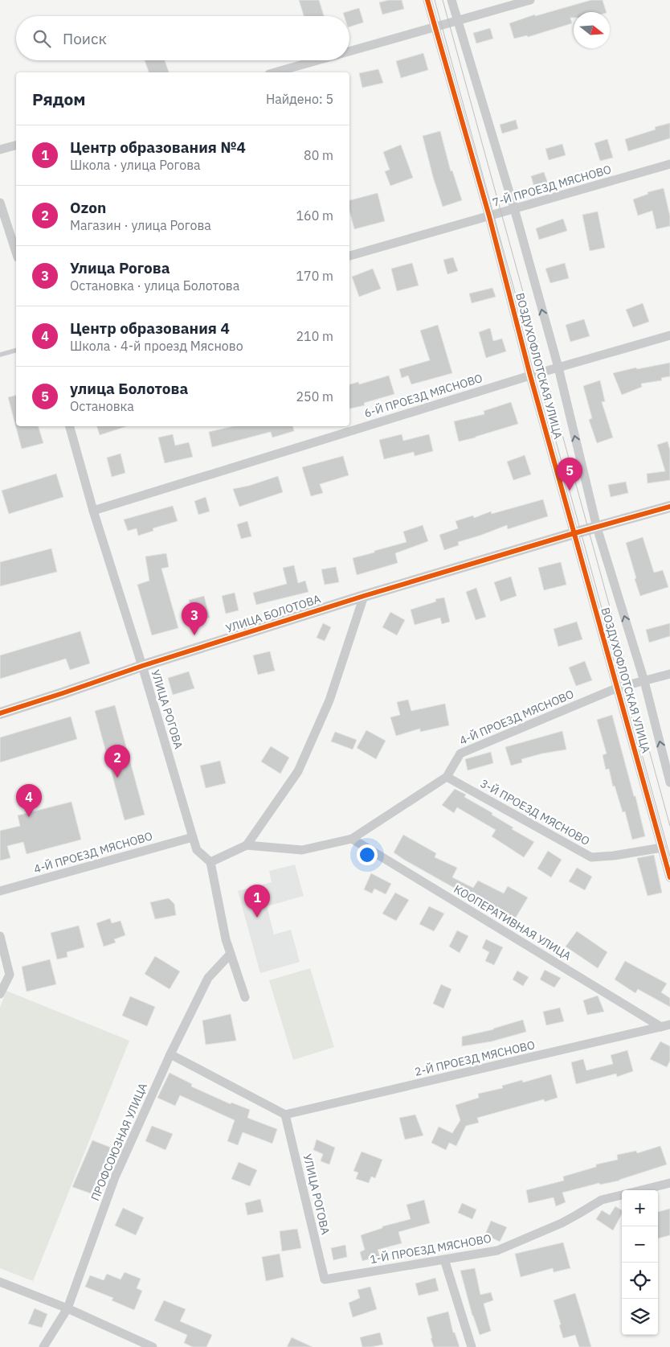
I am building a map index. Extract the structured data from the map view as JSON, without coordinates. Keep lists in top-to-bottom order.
{
  "streets": {
    "street": [
      "7-Й ПРОЕЗД МЯСНОВО",
      "ВОЗДУХОФЛОТСКАЯ УЛИЦА",
      "6-Й ПРОЕЗД МЯСНОВО",
      "УЛИЦА БОЛОТОВА",
      "УЛИЦА РОГОВА",
      "4-Й ПРОЕЗД МЯСНОВО",
      "3-Й ПРОЕЗД МЯСНОВО",
      "КООПЕРАТИВНАЯ УЛИЦА",
      "2-Й ПРОЕЗД МЯСНОВО",
      "ПРОФСОЮЗНАЯ УЛИЦА",
      "1-Й ПРОЕЗД МЯСНОВО"
    ]
  },
  "crossings": [
    ["7-Й ПРОЕЗД МЯСНОВО", "ВОЗДУХОФЛОТСКАЯ УЛИЦА"],
    ["ВОЗДУХОФЛОТСКАЯ УЛИЦА", "6-Й ПРОЕЗД МЯСНОВО"],
    ["ВОЗДУХОФЛОТСКАЯ УЛИЦА", "УЛИЦА БОЛОТОВА"],
    ["ВОЗДУХОФЛОТСКАЯ УЛИЦА", "4-Й ПРОЕЗД МЯСНОВО"],
    ["ВОЗДУХОФЛОТСКАЯ УЛИЦА", "3-Й ПРОЕЗД МЯСНОВО"],
    ["6-Й ПРОЕЗД МЯСНОВО", "УЛИЦА РОГОВА"],
    ["УЛИЦА БОЛОТОВА", "УЛИЦА РОГОВА"],
    ["УЛИЦА РОГОВА", "4-Й ПРОЕЗД МЯСНОВО"],
    ["УЛИЦА РОГОВА", "2-Й ПРОЕЗД МЯСНОВО"],
    ["УЛИЦА РОГОВА", "1-Й ПРОЕЗД МЯСНОВО"],
    ["4-Й ПРОЕЗД МЯСНОВО", "3-Й ПРОЕЗД МЯСНОВО"],
    ["4-Й ПРОЕЗД МЯСНОВО", "КООПЕРАТИВНАЯ УЛИЦА"],
    ["КООПЕРАТИВНАЯ УЛИЦА", "2-Й ПРОЕЗД МЯСНОВО"]
  ],
  "north": "right",
  "page": {
    "search": "Поиск",
    "heading": ["Рядом", "Найдено: 5"],
    "list": [
      {
        "mark": "1",
        "name": "Центр образования №4",
        "note": "Школа · улица Рогова",
        "value": "80 m"
      },
      {
        "mark": "2",
        "name": "Ozon",
        "note": "Магазин · улица Рогова",
        "value": "160 m"
      },
      {
        "mark": "3",
        "name": "Улица Рогова",
        "note": "Остановка · улица Болотова",
        "value": "170 m"
      },
      {
        "mark": "4",
        "name": "Центр образования 4",
        "note": "Школа · 4-й проезд Мясново",
        "value": "210 m"
      },
      {
        "mark": "5",
        "name": "улица Болотова",
        "note": "Остановка",
        "value": "250 m"
      }
    ],
    "pins": [
      "5",
      "3",
      "2",
      "4",
      "1"
    ],
    "map_buttons": ["+", "−"]
  }
}
